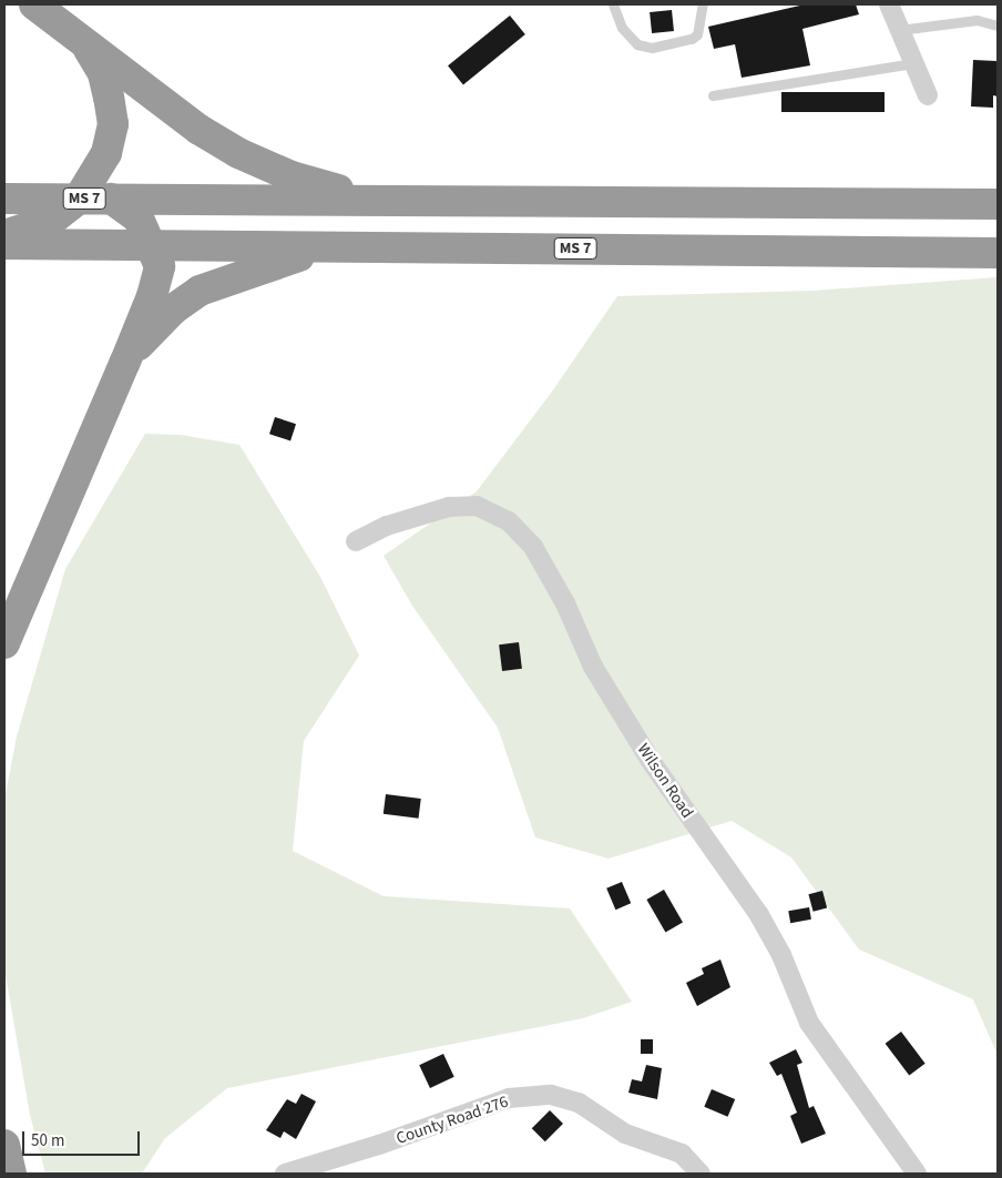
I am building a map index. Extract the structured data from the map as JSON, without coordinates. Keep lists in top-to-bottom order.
{
  "streets": {
    "highway": ["MS 7"],
    "street": ["Wilson Road", "County Road 276"]
  },
  "scale_bar": "50 m"
}
